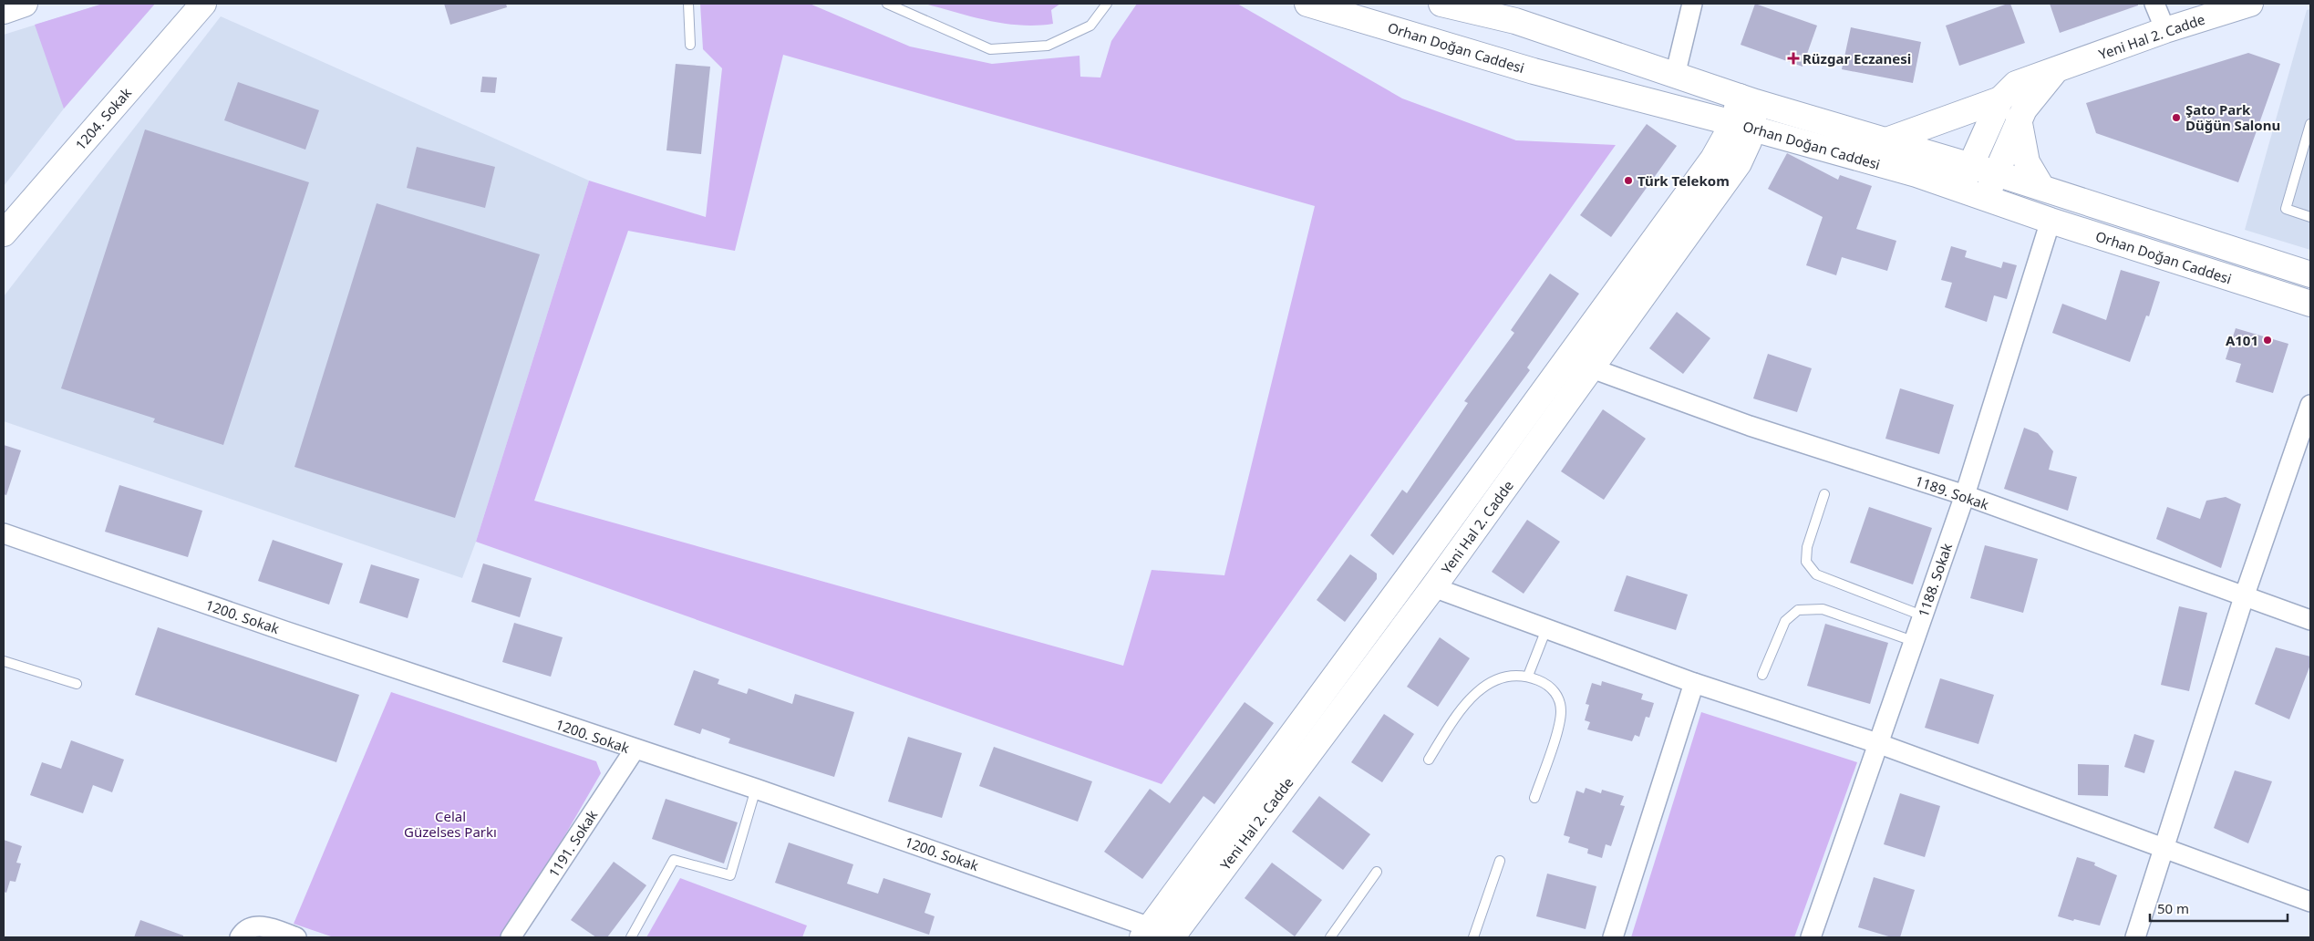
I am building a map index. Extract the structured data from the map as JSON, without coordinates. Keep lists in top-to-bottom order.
{
  "streets": {
    "main road": ["Yeni Hal 2. Cadde", "Orhan Doğan Caddesi", "1204. Sokak"],
    "street": [
      "1189. Sokak",
      "1188. Sokak",
      "1200. Sokak",
      "1191. Sokak"
    ]
  },
  "crossings": [
    ["Yeni Hal 2. Cadde", "Orhan Doğan Caddesi"],
    ["Yeni Hal 2. Cadde", "1189. Sokak"],
    ["Yeni Hal 2. Cadde", "1200. Sokak"],
    ["Orhan Doğan Caddesi", "1188. Sokak"],
    ["1189. Sokak", "1188. Sokak"],
    ["1200. Sokak", "1191. Sokak"]
  ],
  "parks": ["Celal Güzelses Parkı"],
  "places": {
    "health": ["Rüzgar Eczanesi"],
    "other": ["Şato Park Düğün Salonu", "Türk Telekom", "A101"]
  },
  "scale_bar": "50 m"
}
